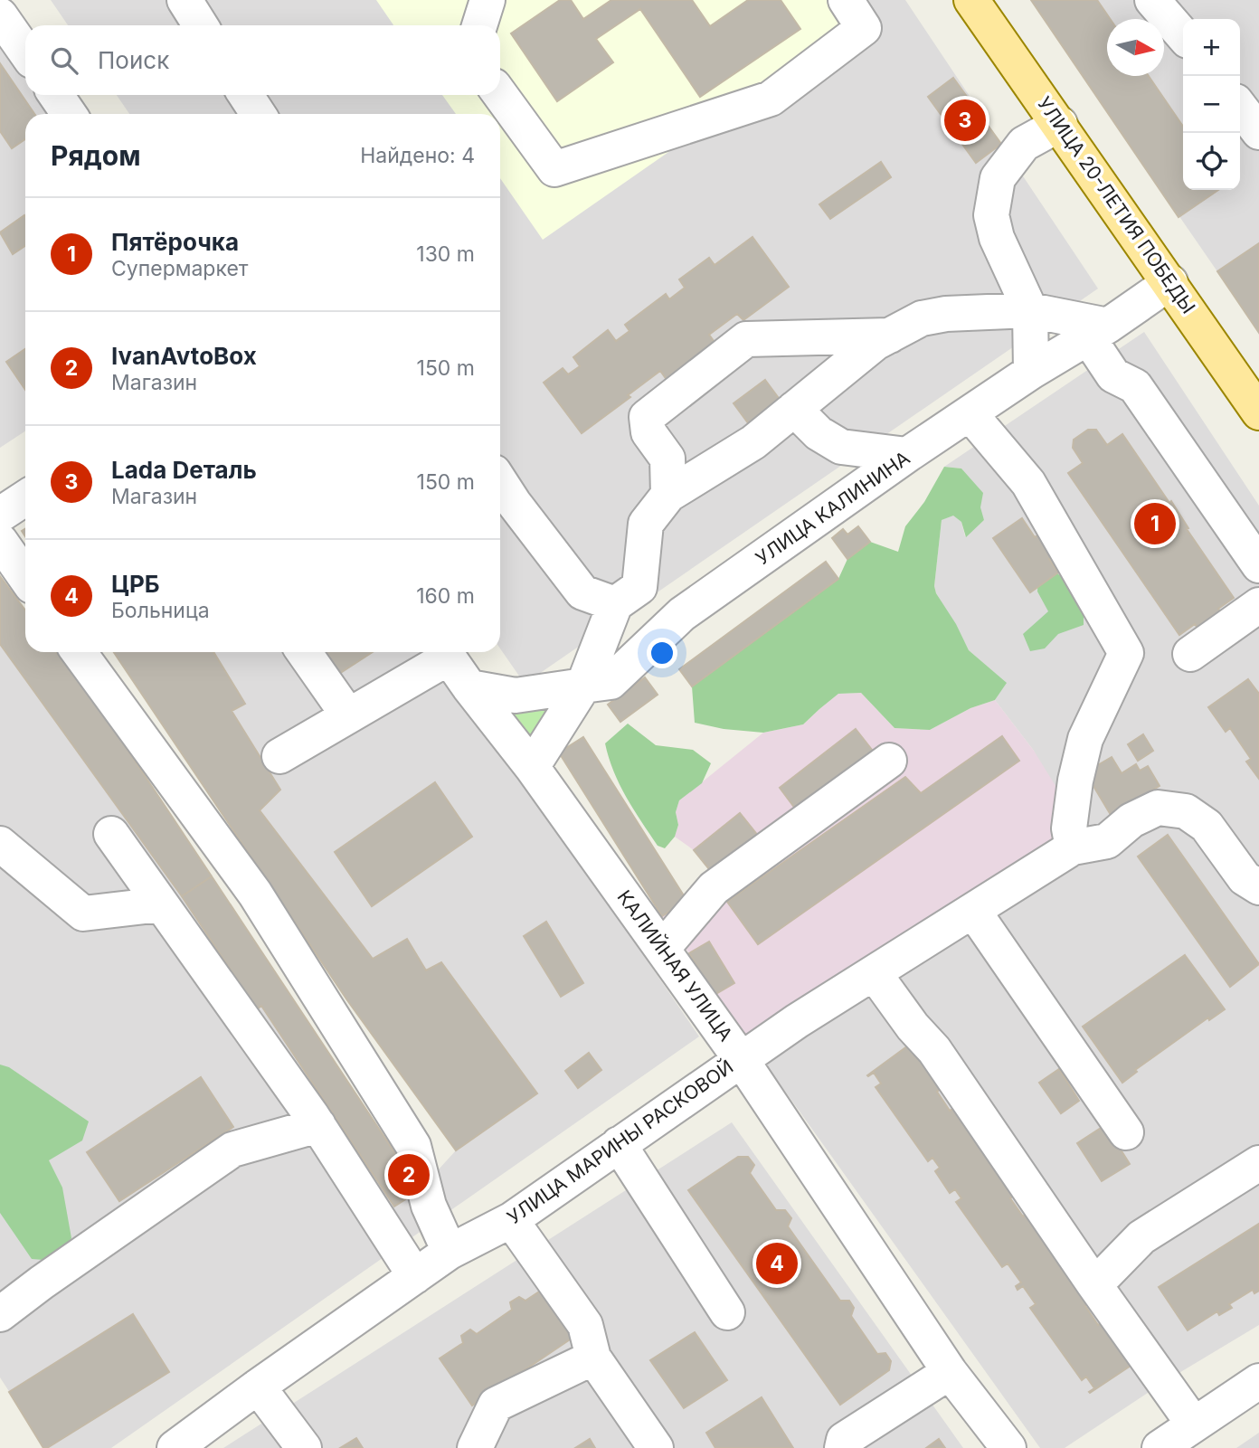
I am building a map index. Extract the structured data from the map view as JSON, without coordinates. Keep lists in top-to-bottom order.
{
  "streets": {
    "main road": ["УЛИЦА 20-ЛЕТИЯ ПОБЕДЫ"],
    "street": ["УЛИЦА КАЛИНИНА", "КАЛИЙНАЯ УЛИЦА", "УЛИЦА МАРИНЫ РАСКОВОЙ"]
  },
  "crossings": [
    ["УЛИЦА 20-ЛЕТИЯ ПОБЕДЫ", "УЛИЦА КАЛИНИНА"],
    ["УЛИЦА КАЛИНИНА", "КАЛИЙНАЯ УЛИЦА"],
    ["КАЛИЙНАЯ УЛИЦА", "УЛИЦА МАРИНЫ РАСКОВОЙ"]
  ],
  "north": "right",
  "page": {
    "map_buttons": ["+", "−"],
    "search": "Поиск",
    "pins": [
      "3",
      "1",
      "2",
      "4"
    ],
    "heading": ["Рядом", "Найдено: 4"],
    "list": [
      {
        "mark": "1",
        "name": "Пятёрочка",
        "note": "Супермаркет",
        "value": "130 m"
      },
      {
        "mark": "2",
        "name": "IvanAvtoBox",
        "note": "Магазин",
        "value": "150 m"
      },
      {
        "mark": "3",
        "name": "Lada Dеталь",
        "note": "Магазин",
        "value": "150 m"
      },
      {
        "mark": "4",
        "name": "ЦРБ",
        "note": "Больница",
        "value": "160 m"
      }
    ]
  }
}
